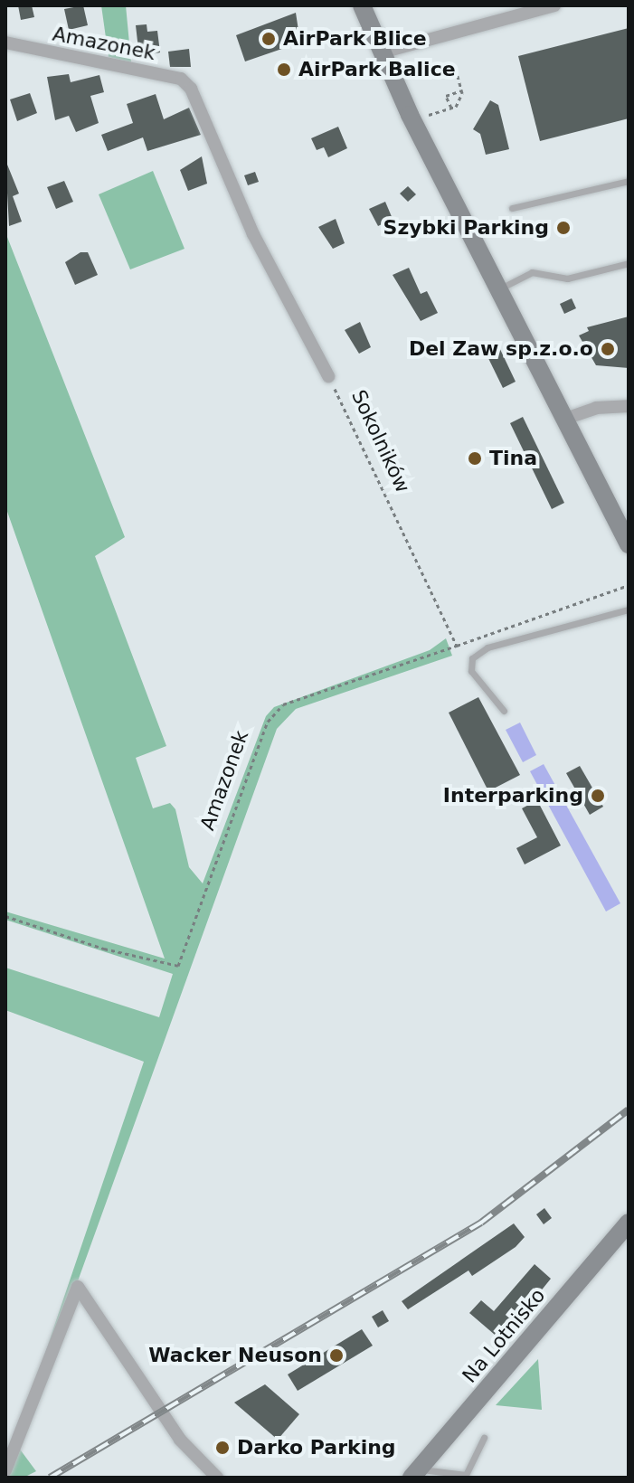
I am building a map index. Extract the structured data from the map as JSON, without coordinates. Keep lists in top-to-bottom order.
{
  "streets": {
    "main road": ["Na Lotnisko"],
    "street": ["Amazonek", "Sokolników"]
  },
  "crossings": [
    ["Amazonek", "Sokolników"]
  ],
  "places": [
    "AirPark Blice",
    "AirPark Balice",
    "Szybki Parking",
    "Del Zaw sp.z.o.o",
    "Tina",
    "Interparking",
    "Wacker Neuson",
    "Darko Parking"
  ]
}
